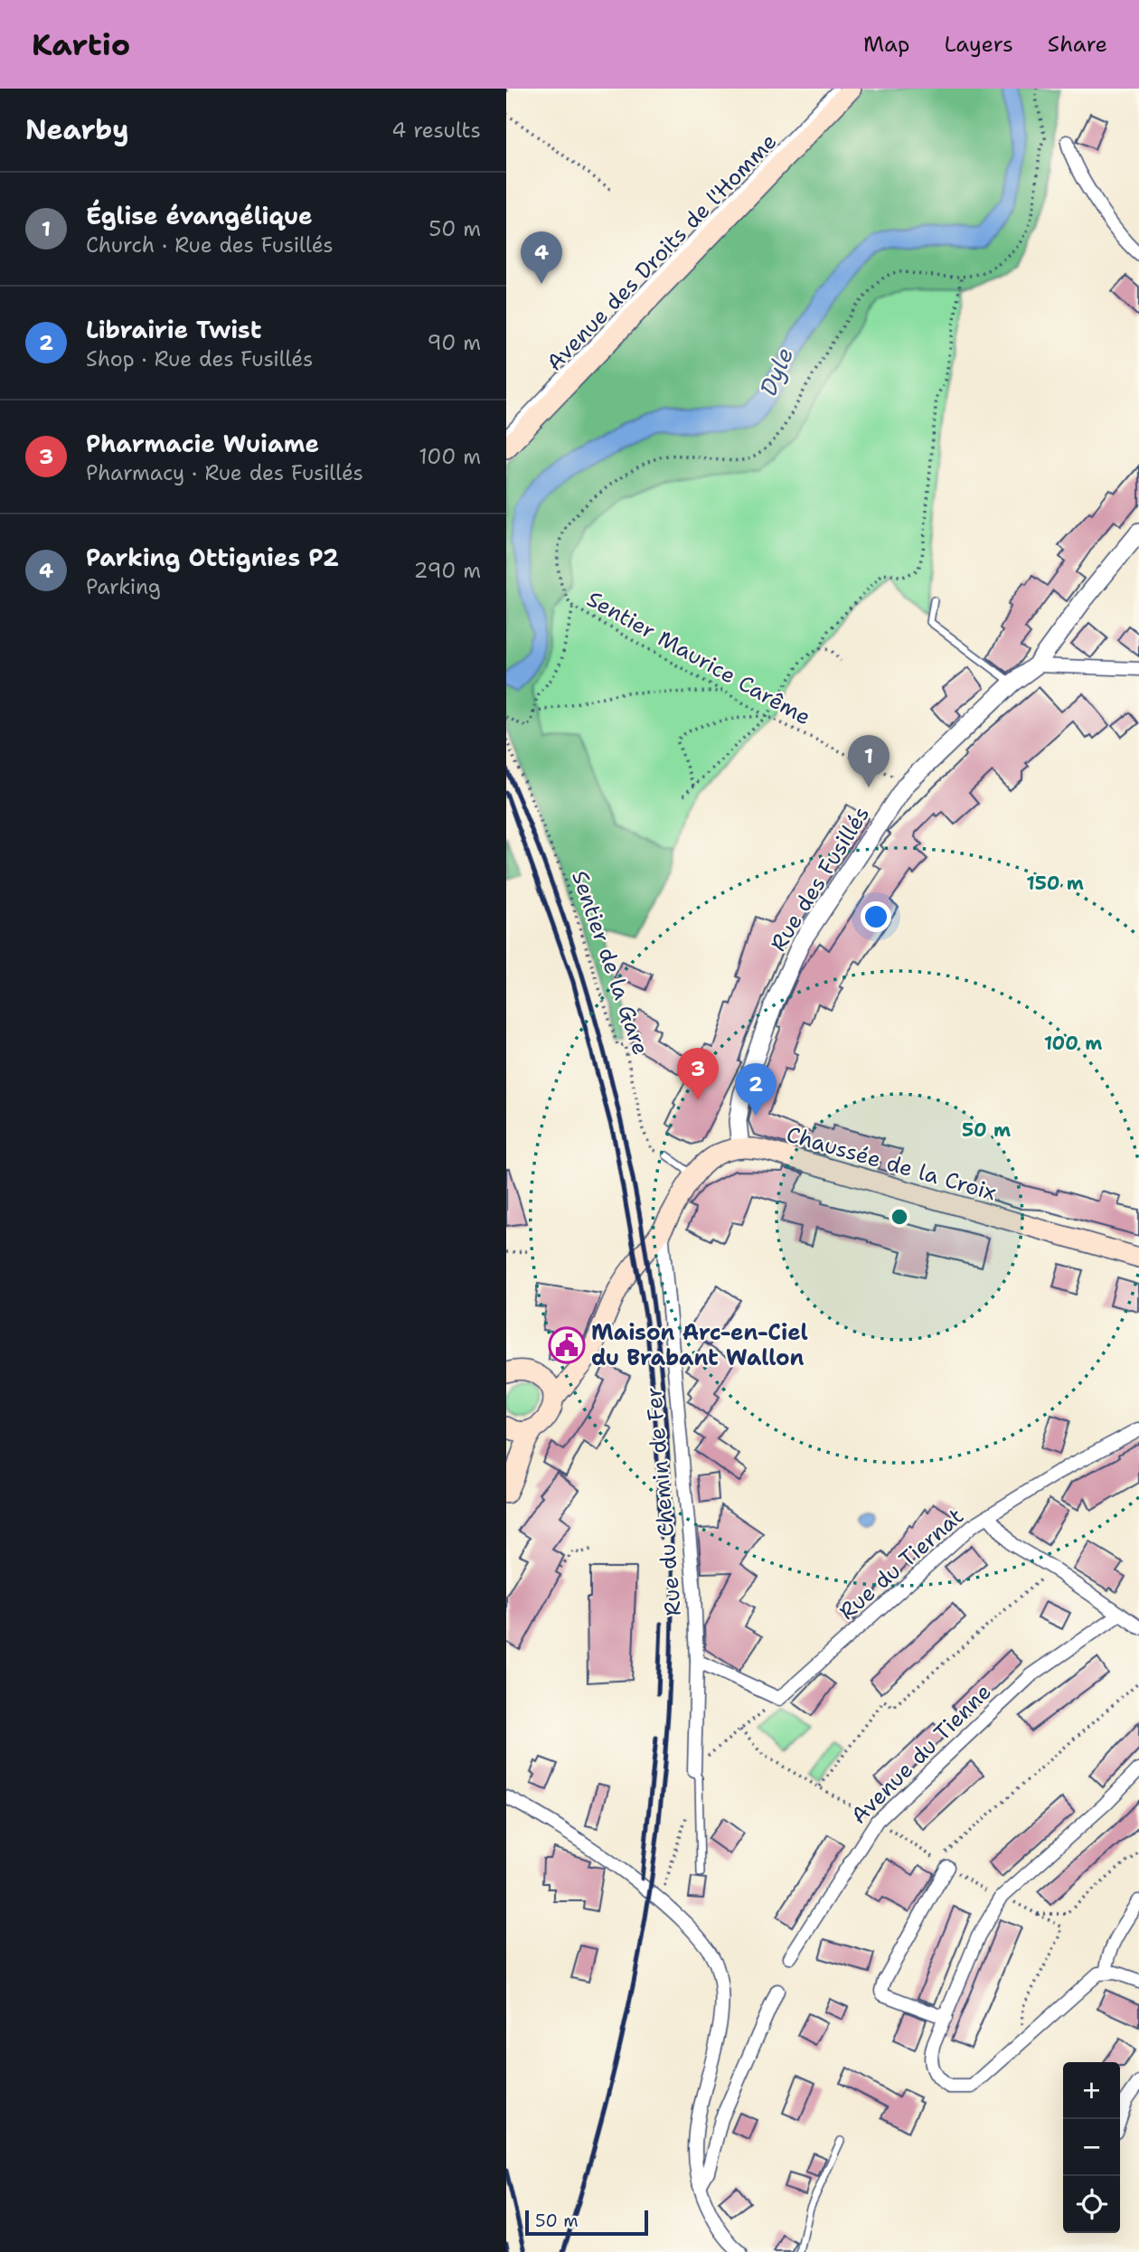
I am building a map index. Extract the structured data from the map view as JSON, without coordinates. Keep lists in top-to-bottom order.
{
  "streets": {
    "main road": ["Avenue des Droits de l'Homme", "Chaussée de la Croix"],
    "street": [
      "Rue des Fusillés",
      "Rue du Chemin de Fer",
      "Rue du Tiernat",
      "Avenue du Tienne"
    ],
    "path": ["Sentier Maurice Carême", "Sentier de la Gare"]
  },
  "crossings": [
    ["Sentier Maurice Carême", "Rue des Fusillés"],
    ["Rue des Fusillés", "Chaussée de la Croix"]
  ],
  "water": ["Dyle"],
  "places": {
    "public building": ["Maison Arc-en-Ciel du Brabant Wallon"]
  },
  "scale_bar": "50 m",
  "page": {
    "header": "Kartio",
    "nav": ["Map", "Layers", "Share"],
    "heading": ["Nearby", "4 results"],
    "list": [
      {
        "mark": "1",
        "name": "Église évangélique",
        "note": "Church · Rue des Fusillés",
        "value": "50 m"
      },
      {
        "mark": "2",
        "name": "Librairie Twist",
        "note": "Shop · Rue des Fusillés",
        "value": "90 m"
      },
      {
        "mark": "3",
        "name": "Pharmacie Wuiame",
        "note": "Pharmacy · Rue des Fusillés",
        "value": "100 m"
      },
      {
        "mark": "4",
        "name": "Parking Ottignies P2",
        "note": "Parking",
        "value": "290 m"
      }
    ],
    "pins": [
      "4",
      "1",
      "3",
      "2"
    ],
    "map_buttons": ["+", "−"],
    "scale": "50 m"
  },
  "rings": ["150 m", "100 m", "50 m"]
}
